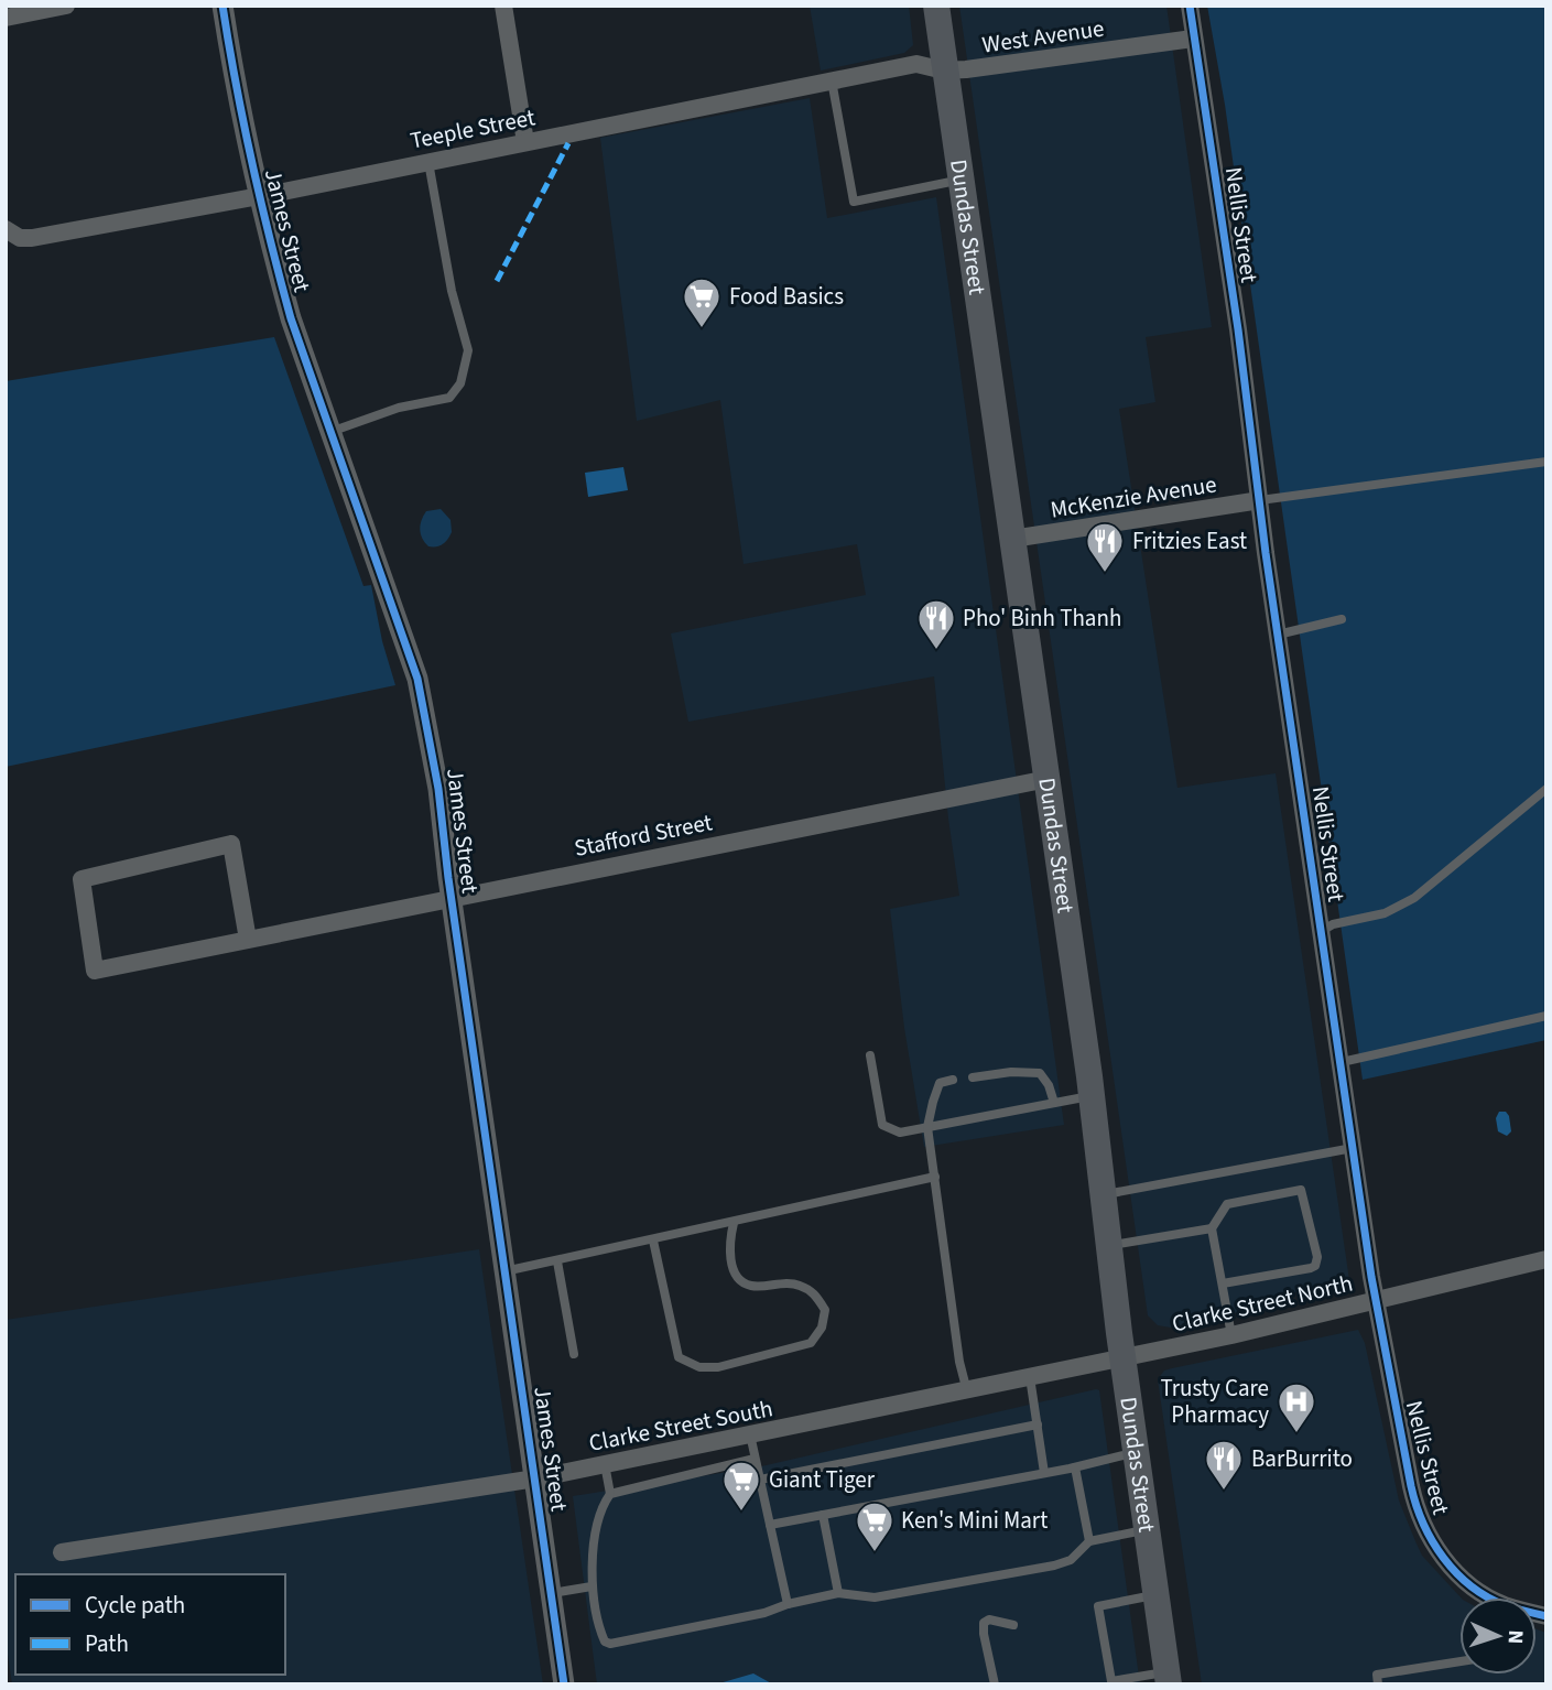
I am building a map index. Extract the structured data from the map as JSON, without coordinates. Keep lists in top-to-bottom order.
{
  "streets": {
    "main road": ["Dundas Street"],
    "street": [
      "West Avenue",
      "Teeple Street",
      "Nellis Street",
      "James Street",
      "McKenzie Avenue",
      "Stafford Street",
      "Clarke Street North",
      "Clarke Street South"
    ]
  },
  "crossings": [
    ["West Avenue", "Teeple Street"],
    ["West Avenue", "Nellis Street"],
    ["West Avenue", "Dundas Street"],
    ["Teeple Street", "Dundas Street"],
    ["Teeple Street", "James Street"],
    ["Nellis Street", "McKenzie Avenue"],
    ["Nellis Street", "Clarke Street North"],
    ["Dundas Street", "McKenzie Avenue"],
    ["Dundas Street", "Stafford Street"],
    ["Dundas Street", "Clarke Street North"],
    ["Dundas Street", "Clarke Street South"],
    ["James Street", "Stafford Street"],
    ["James Street", "Clarke Street South"],
    ["Clarke Street North", "Clarke Street South"]
  ],
  "places": {
    "supermarket": ["Food Basics", "Giant Tiger", "Ken's Mini Mart"],
    "restaurant": ["Fritzies East", "Pho' Binh Thanh", "BarBurrito"],
    "hospital": ["Trusty Care Pharmacy"]
  },
  "legend": ["Cycle path", "Path"],
  "north": "right"
}
